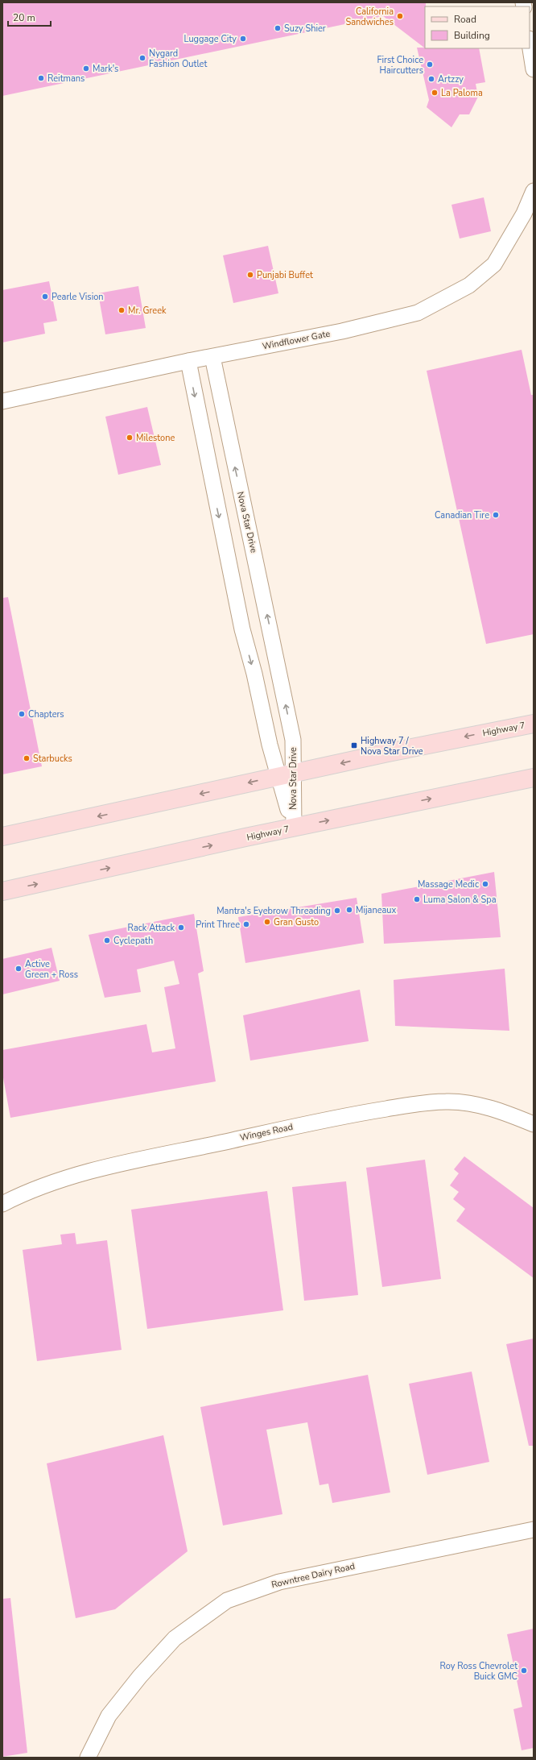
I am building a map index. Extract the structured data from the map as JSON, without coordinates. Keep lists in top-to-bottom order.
{
  "streets": {
    "main road": ["Highway 7"],
    "street": [
      "Windflower Gate",
      "Nova Star Drive",
      "Winges Road",
      "Rowntree Dairy Road"
    ]
  },
  "crossings": [
    ["Windflower Gate", "Nova Star Drive"],
    ["Nova Star Drive", "Highway 7"]
  ],
  "places": {
    "other": [
      "California Sandwiches",
      "Suzy Shier",
      "Luggage City",
      "Nygard Fashion Outlet",
      "First Choice Haircutters",
      "Mark's",
      "Reitmans",
      "Artzzy",
      "La Paloma",
      "Punjabi Buffet",
      "Pearle Vision",
      "Mr. Greek",
      "Milestone",
      "Canadian Tire",
      "Chapters",
      "Starbucks",
      "Massage Medic",
      "Luma Salon & Spa",
      "Mijaneaux",
      "Mantra's Eyebrow Threading",
      "Gran Gusto",
      "Print Three",
      "Rack Attack",
      "Cyclepath",
      "Active Green + Ross",
      "Roy Ross Chevrolet Buick GMC"
    ],
    "transit": ["Highway 7 / Nova Star Drive"]
  },
  "legend": ["Road", "Building"],
  "scale_bar": "20 m"
}
